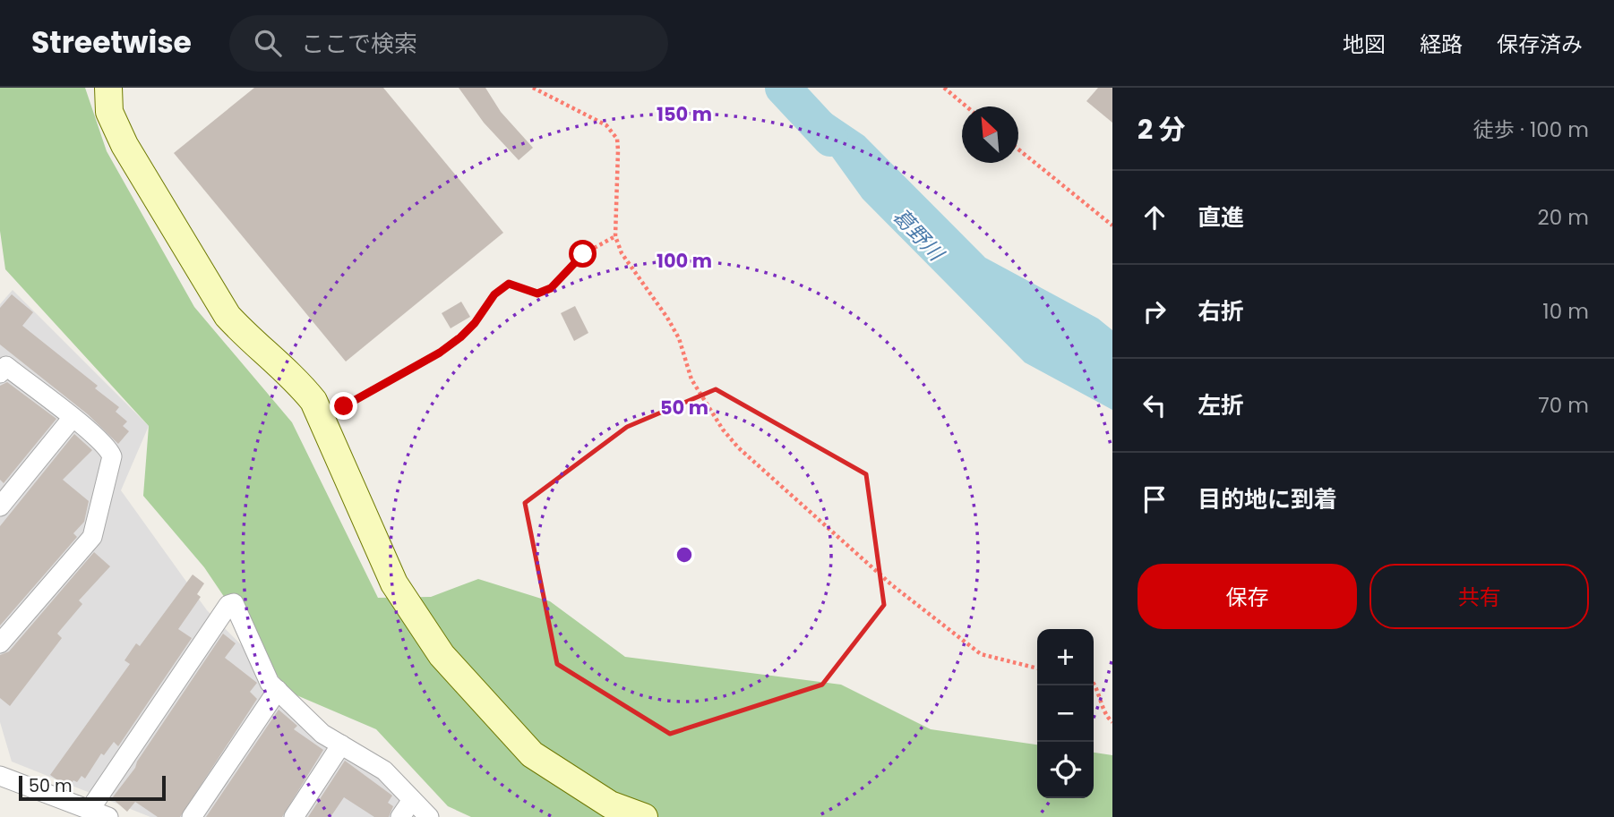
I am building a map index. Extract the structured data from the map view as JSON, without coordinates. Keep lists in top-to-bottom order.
{
  "water": ["葛野川"],
  "scale_bar": "50 m",
  "north": "top left",
  "page": {
    "header": "Streetwise",
    "search": "ここで検索",
    "nav": ["地図", "経路", "保存済み"],
    "heading": ["2 分", "徒歩 · 100 m"],
    "list": [
      ["直進", "20 m"],
      ["右折", "10 m"],
      ["左折", "70 m"],
      "目的地に到着"
    ],
    "buttons": ["保存", "共有"],
    "map_buttons": ["+", "−"],
    "scale": "50 m"
  },
  "rings": ["150 m", "100 m", "50 m"]
}
